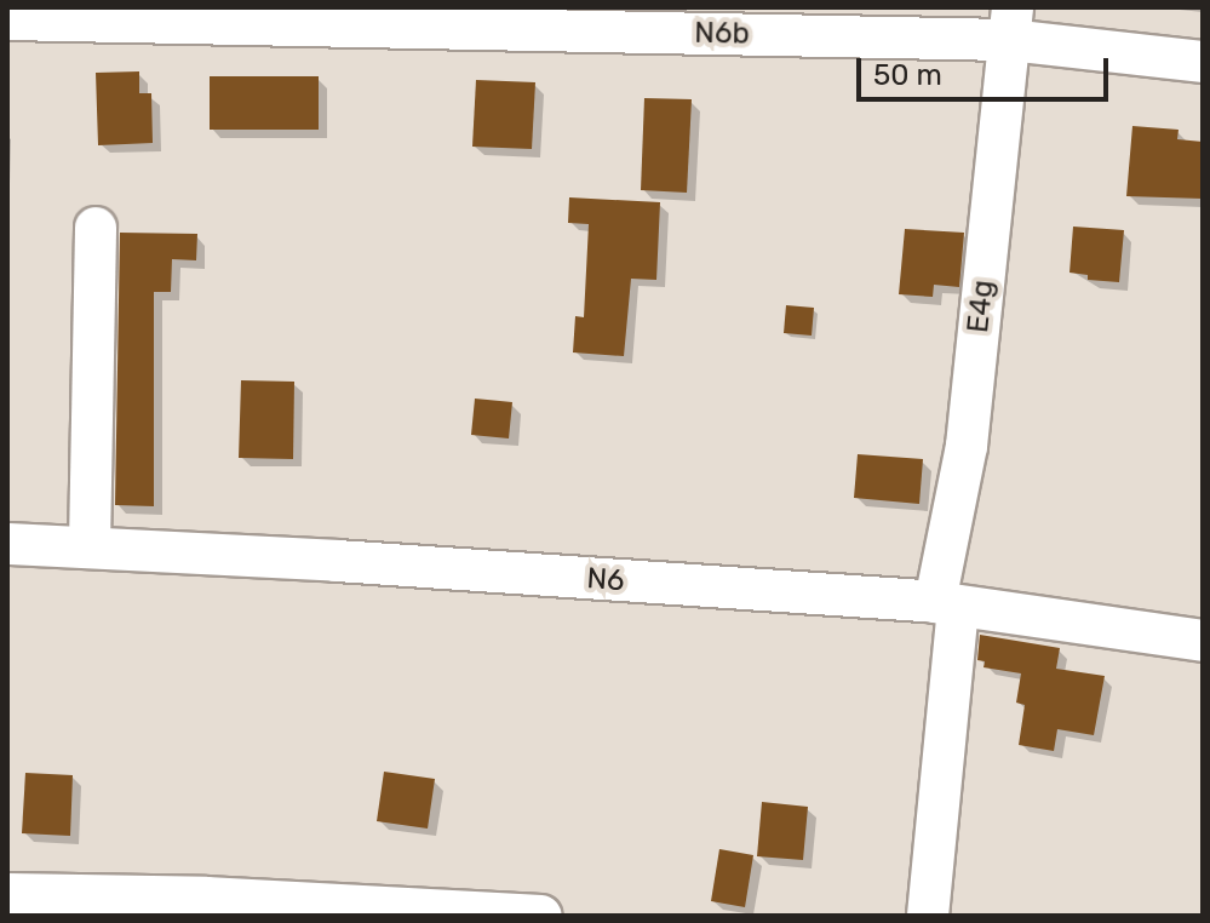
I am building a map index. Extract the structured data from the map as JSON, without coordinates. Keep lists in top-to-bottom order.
{
  "streets": {
    "street": ["N6b", "E4g", "N6"]
  },
  "crossings": [
    ["N6b", "E4g"],
    ["E4g", "N6"]
  ],
  "scale_bar": "50 m"
}
